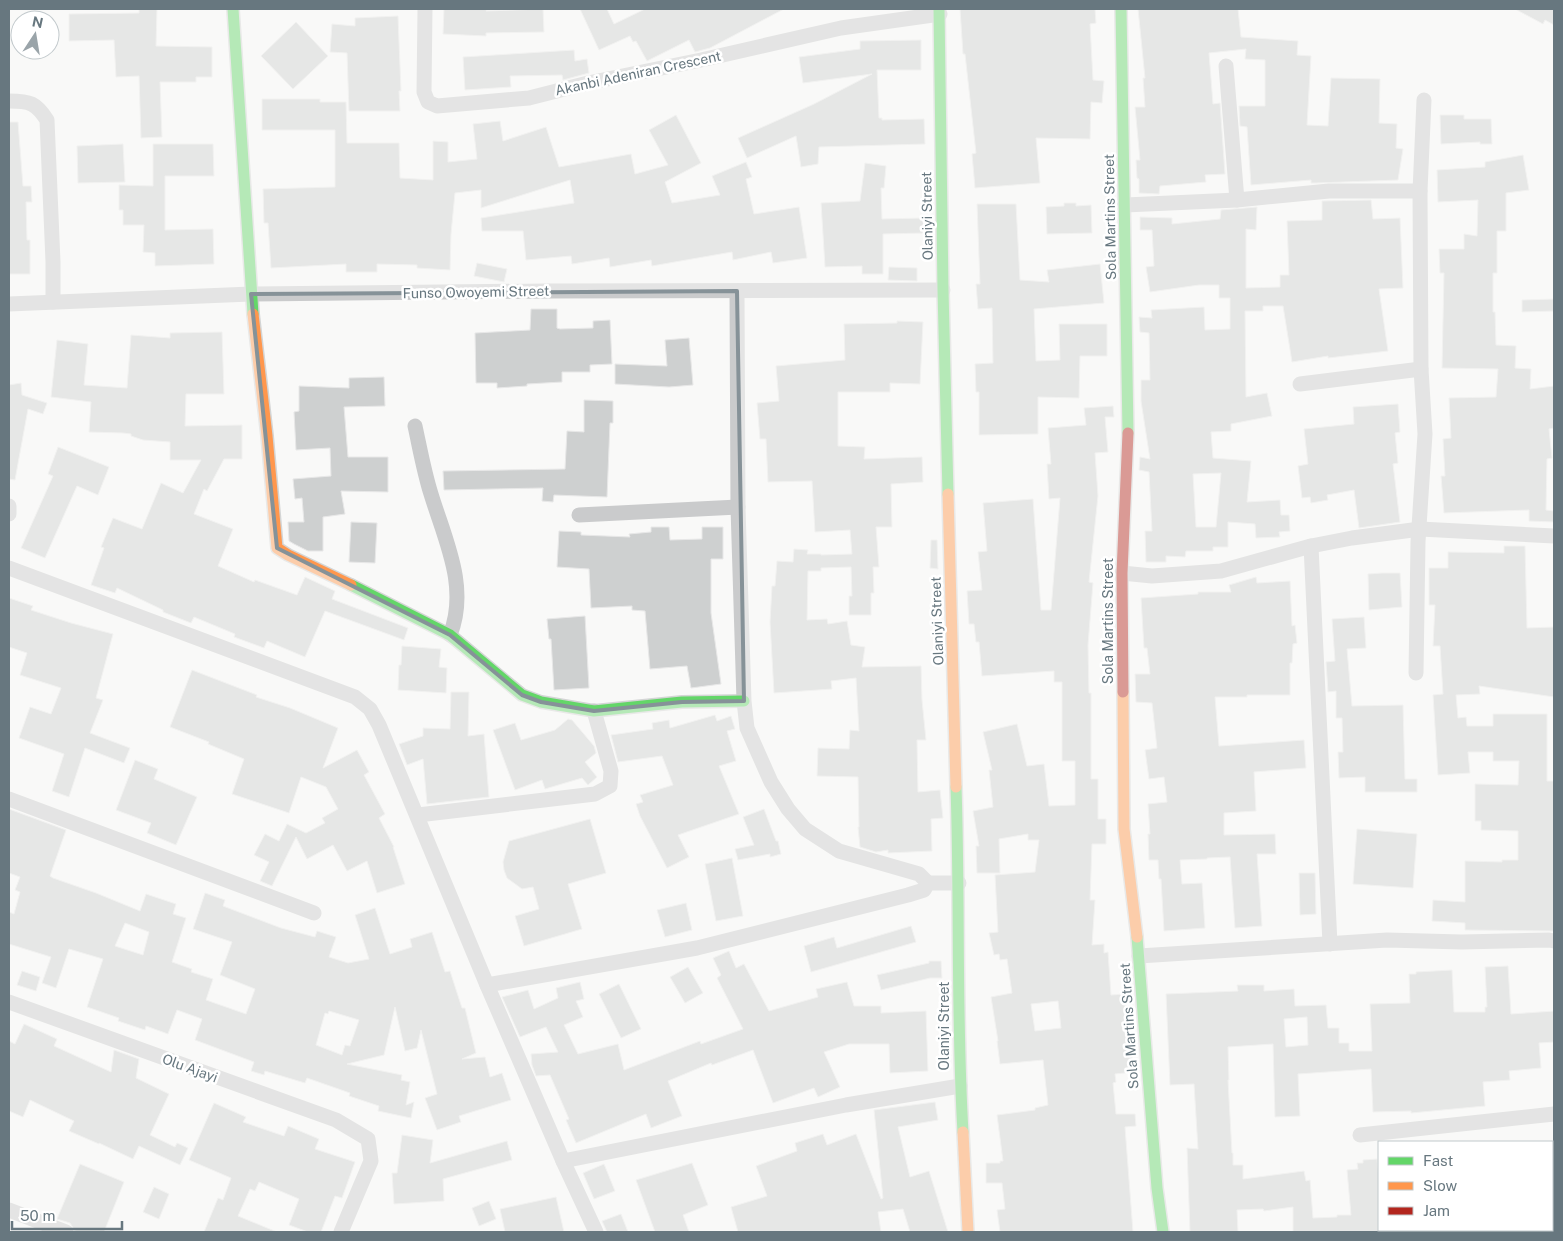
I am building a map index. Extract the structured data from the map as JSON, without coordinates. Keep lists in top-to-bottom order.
{
  "streets": {
    "street": [
      "Akanbi Adeniran Crescent",
      "Olaniyi Street",
      "Sola Martins Street",
      "Funso Owoyemi Street",
      "Olu Ajayi"
    ]
  },
  "crossings": [
    ["Akanbi Adeniran Crescent", "Olaniyi Street"],
    ["Olaniyi Street", "Funso Owoyemi Street"]
  ],
  "legend": ["Fast", "Slow", "Jam"],
  "scale_bar": "50 m",
  "north": "top"
}
